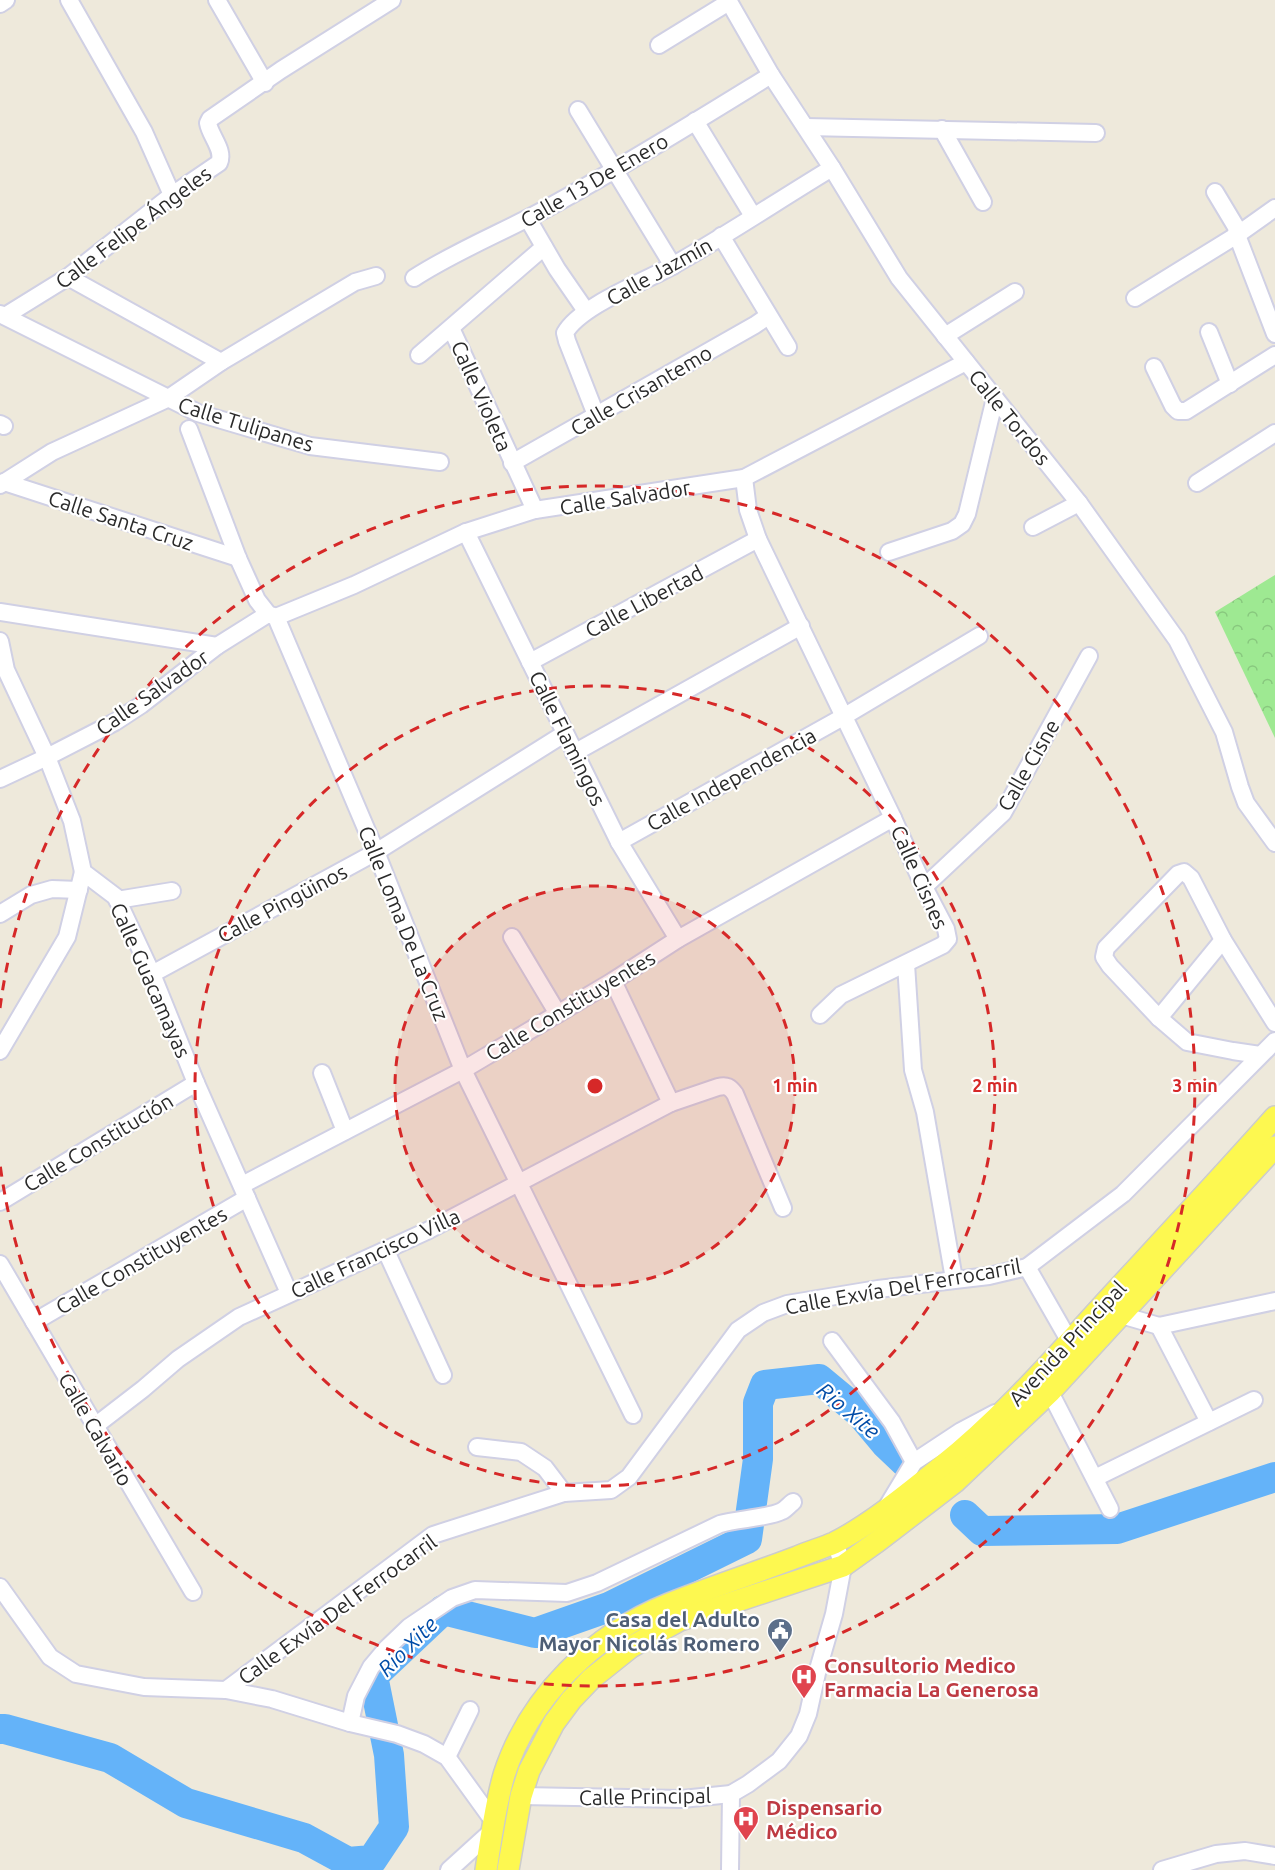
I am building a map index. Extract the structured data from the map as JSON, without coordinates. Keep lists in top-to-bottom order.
{
  "streets": {
    "main road": ["Avenida Principal"],
    "street": [
      "Calle 13 De Enero",
      "Calle Felipe Ángeles",
      "Calle Jazmín",
      "Calle Crisantemo",
      "Calle Violeta",
      "Calle Tordos",
      "Calle Tulipanes",
      "Calle Salvador",
      "Calle Santa Cruz",
      "Calle Libertad",
      "Calle Flamingos",
      "Calle Cisne",
      "Calle Independencia",
      "Calle Cisnes",
      "Calle Pingüinos",
      "Calle Loma De La Cruz",
      "Calle Guacamayas",
      "Calle Constituyentes",
      "Calle Constitución",
      "Calle Francisco Villa",
      "Calle Exvía Del Ferrocarril",
      "Calle Calvario",
      "Calle Principal"
    ]
  },
  "crossings": [
    ["Calle 13 De Enero", "Calle Tordos"],
    ["Calle Felipe Ángeles", "Calle Tulipanes"],
    ["Calle Jazmín", "Calle Crisantemo"],
    ["Calle Jazmín", "Calle Tordos"],
    ["Calle Crisantemo", "Calle Violeta"],
    ["Calle Violeta", "Calle Salvador"],
    ["Calle Tordos", "Calle Salvador"],
    ["Calle Salvador", "Calle Flamingos"],
    ["Calle Salvador", "Calle Cisnes"],
    ["Calle Salvador", "Calle Loma De La Cruz"],
    ["Calle Santa Cruz", "Calle Loma De La Cruz"],
    ["Calle Libertad", "Calle Flamingos"],
    ["Calle Libertad", "Calle Cisnes"],
    ["Calle Flamingos", "Calle Independencia"],
    ["Calle Flamingos", "Calle Pingüinos"],
    ["Calle Flamingos", "Calle Constituyentes"],
    ["Calle Cisne", "Calle Cisnes"],
    ["Calle Independencia", "Calle Cisnes"],
    ["Calle Cisnes", "Calle Constituyentes"],
    ["Calle Pingüinos", "Calle Loma De La Cruz"],
    ["Calle Pingüinos", "Calle Guacamayas"],
    ["Calle Loma De La Cruz", "Calle Constituyentes"],
    ["Calle Loma De La Cruz", "Calle Francisco Villa"],
    ["Calle Guacamayas", "Calle Constituyentes"],
    ["Calle Guacamayas", "Calle Constitución"],
    ["Calle Guacamayas", "Calle Francisco Villa"],
    ["Calle Constituyentes", "Calle Calvario"],
    ["Calle Francisco Villa", "Calle Calvario"],
    ["Avenida Principal", "Calle Principal"]
  ],
  "water": ["Rio Xite"],
  "places": {
    "public building": ["Casa del Adulto Mayor Nicolás Romero"],
    "hospital": ["Consultorio Medico Farmacia La Generosa", "Dispensario Médico"]
  },
  "rings": ["1 min", "2 min", "3 min"]
}
